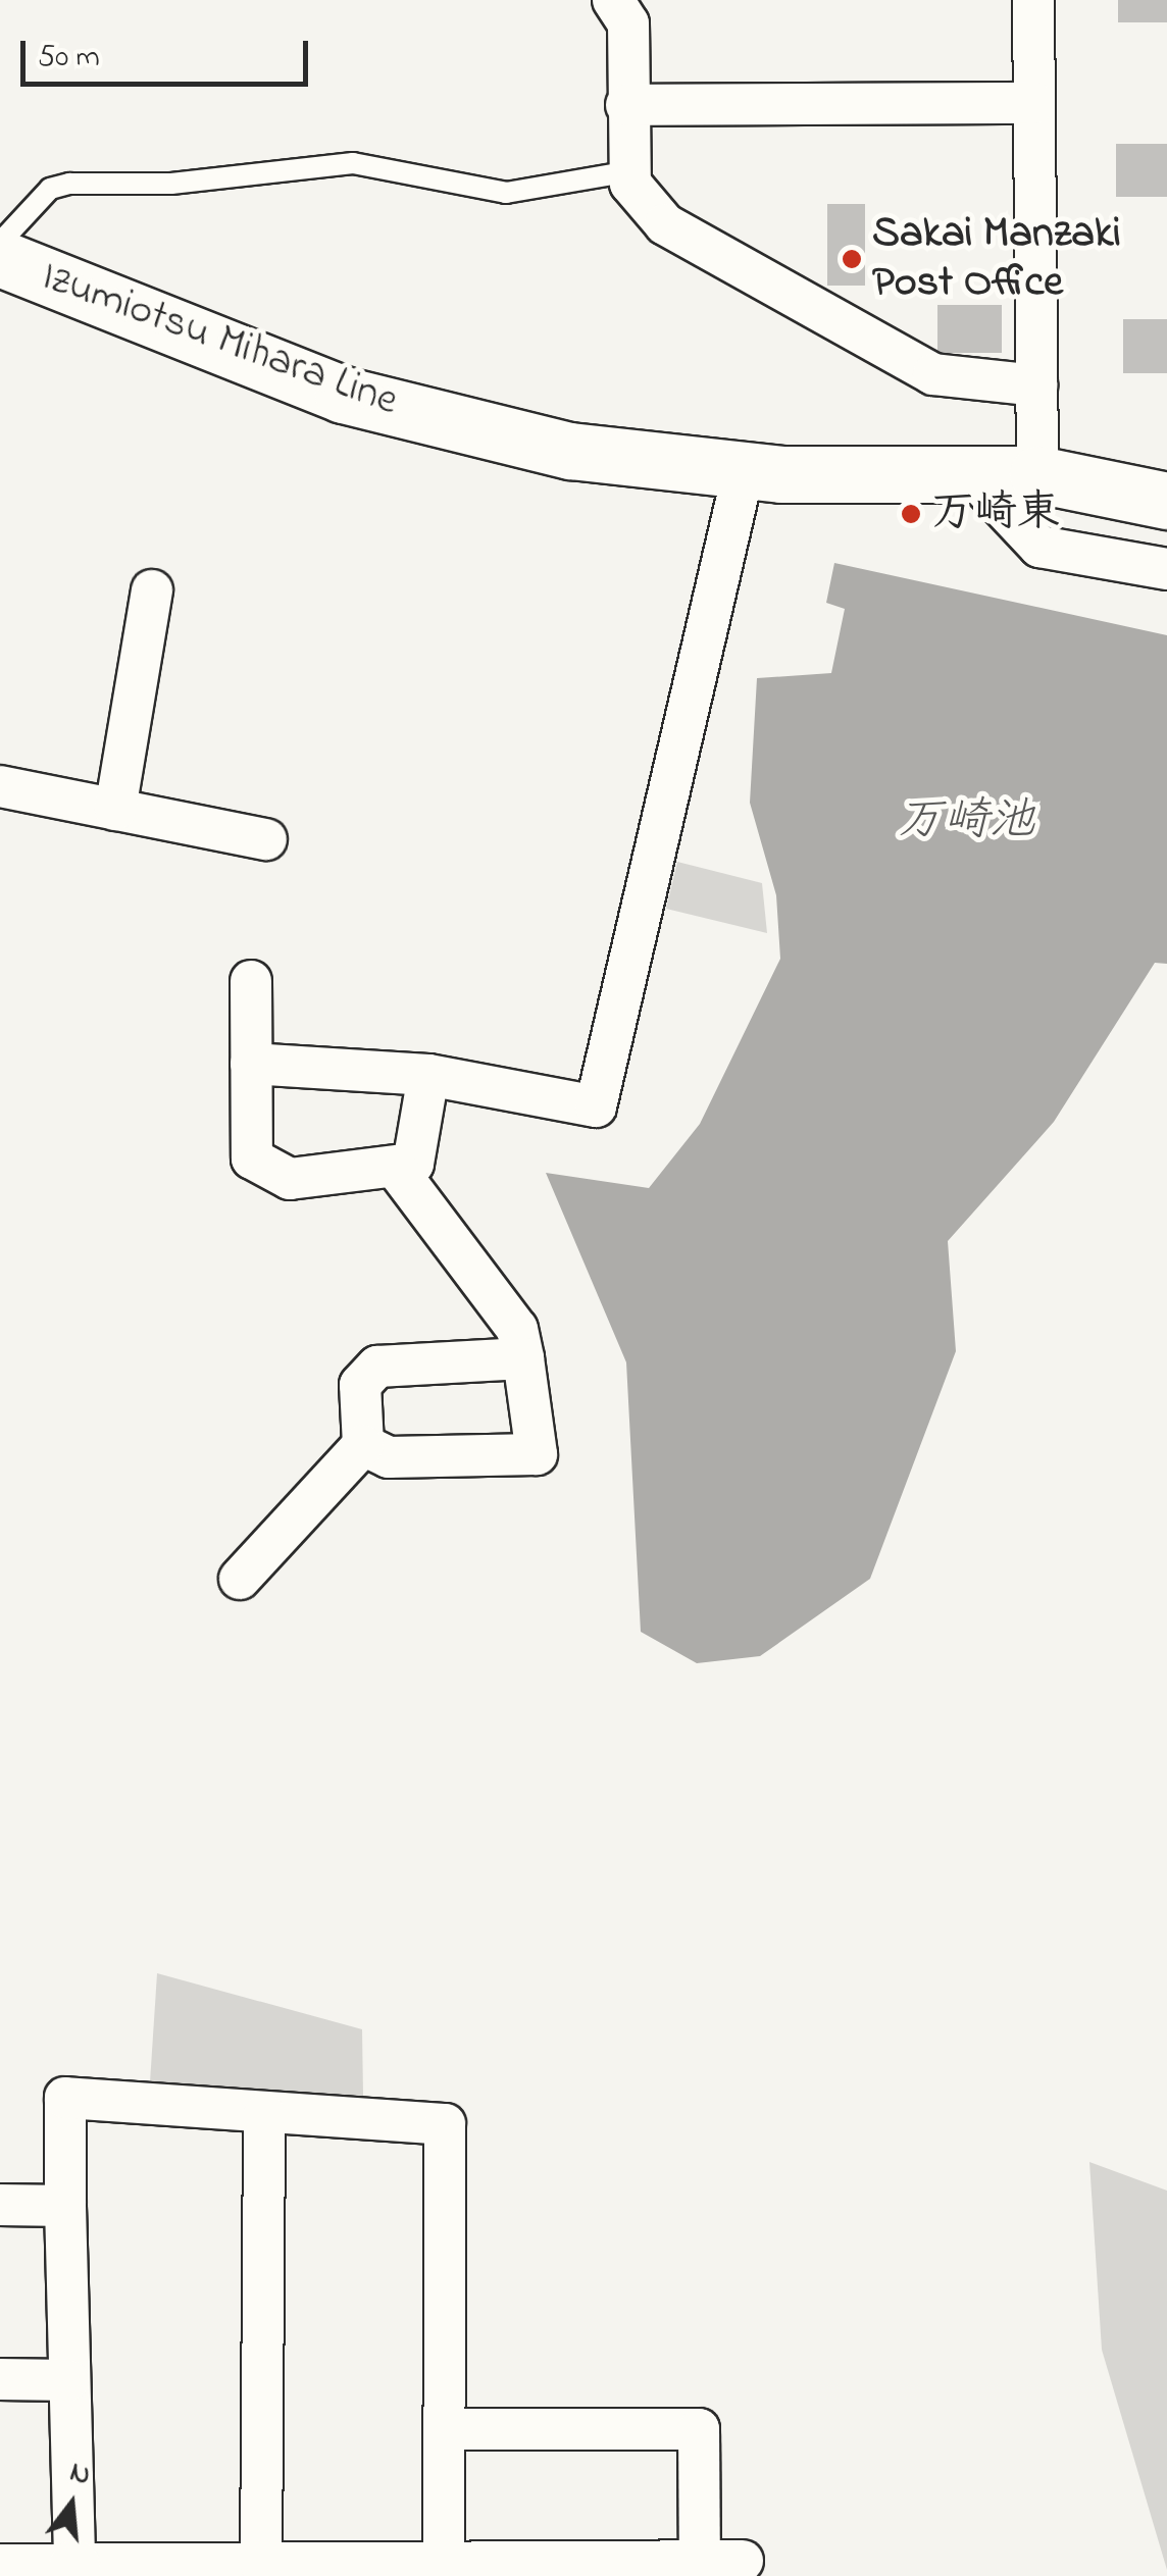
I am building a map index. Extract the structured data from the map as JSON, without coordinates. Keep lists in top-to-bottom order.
{
  "streets": {
    "main road": ["Izumiotsu Mihara Line"]
  },
  "water": ["万崎池"],
  "places": ["Sakai Manzaki Post Office", "万崎東"],
  "scale_bar": "50 m",
  "north": "top"
}
